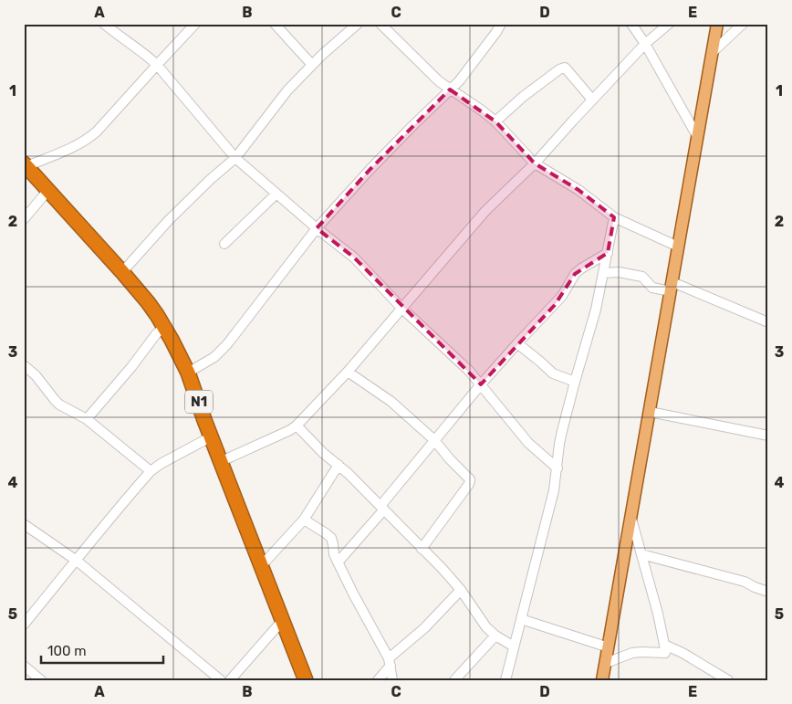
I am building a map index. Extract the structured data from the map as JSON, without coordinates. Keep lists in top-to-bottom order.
{
  "streets": {
    "highway": ["N1"]
  },
  "scale_bar": "100 m",
  "grid": {
    "columns": [
      "A",
      "B",
      "C",
      "D",
      "E"
    ],
    "rows": [
      "1",
      "2",
      "3",
      "4",
      "5"
    ]
  }
}
